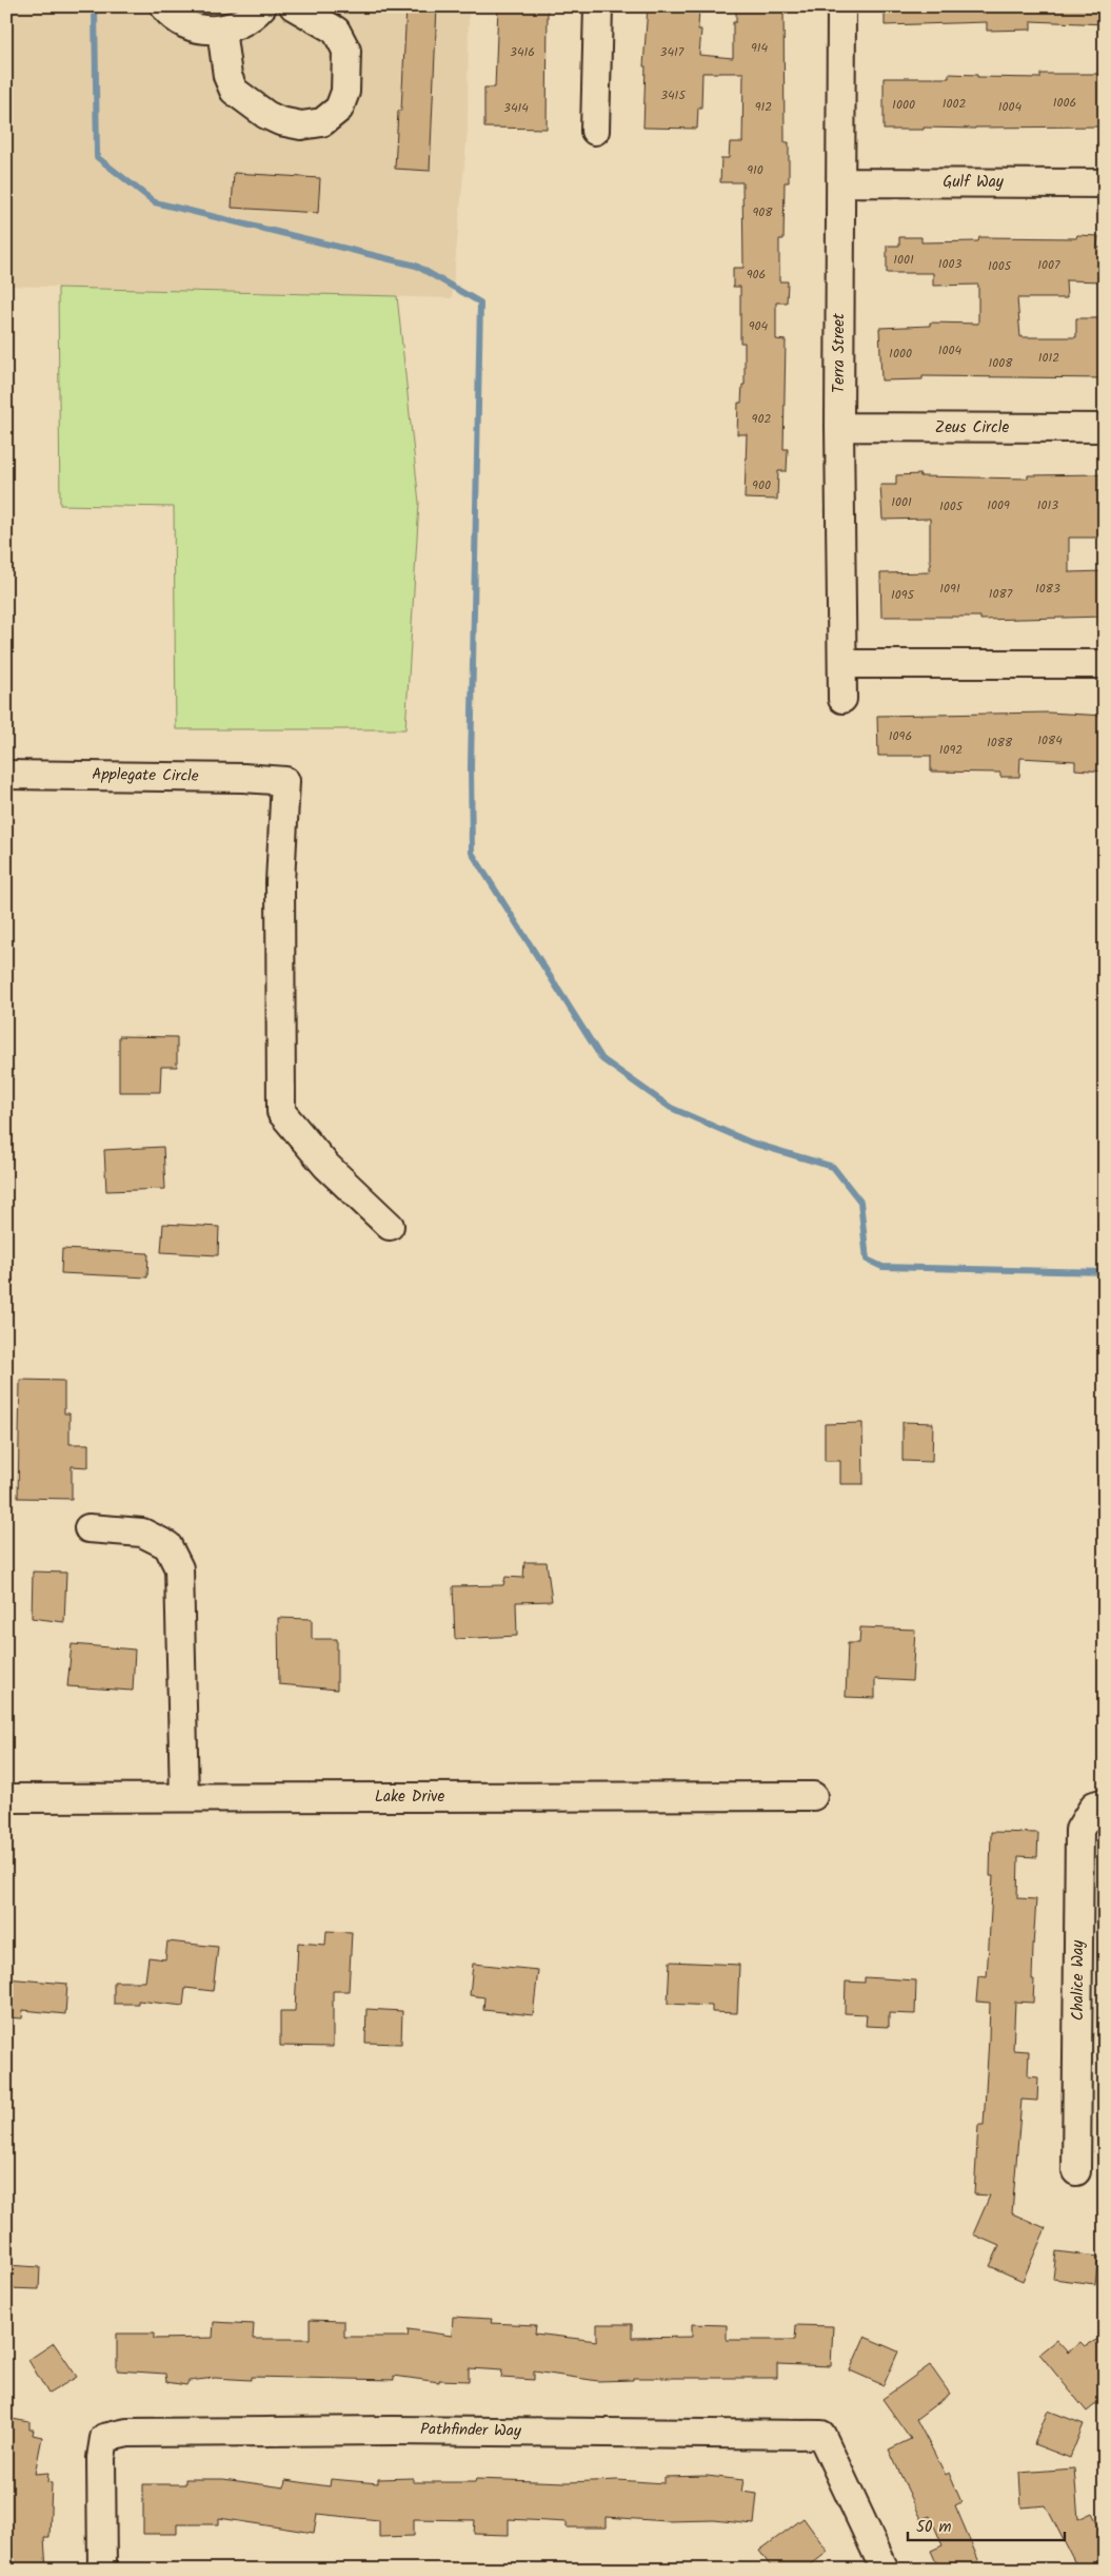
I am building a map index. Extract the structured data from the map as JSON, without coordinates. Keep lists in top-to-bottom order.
{
  "streets": {
    "street": [
      "Gulf Way",
      "Terra Street",
      "Zeus Circle",
      "Applegate Circle",
      "Lake Drive",
      "Chalice Way",
      "Pathfinder Way"
    ]
  },
  "crossings": [
    ["Gulf Way", "Terra Street"],
    ["Terra Street", "Zeus Circle"]
  ],
  "house_numbers": [
    "914",
    "3416",
    "3417",
    "3415",
    "1006",
    "1002",
    "1000",
    "912",
    "1004",
    "3414",
    "910",
    "908",
    "1001",
    "1003",
    "1007",
    "1005",
    "906",
    "904",
    "1004",
    "1000",
    "1012",
    "1008",
    "902",
    "900",
    "1001",
    "1009",
    "1013",
    "1005",
    "1091",
    "1083",
    "1087",
    "1095",
    "1096",
    "1084",
    "1088",
    "1092"
  ],
  "scale_bar": "50 m"
}
